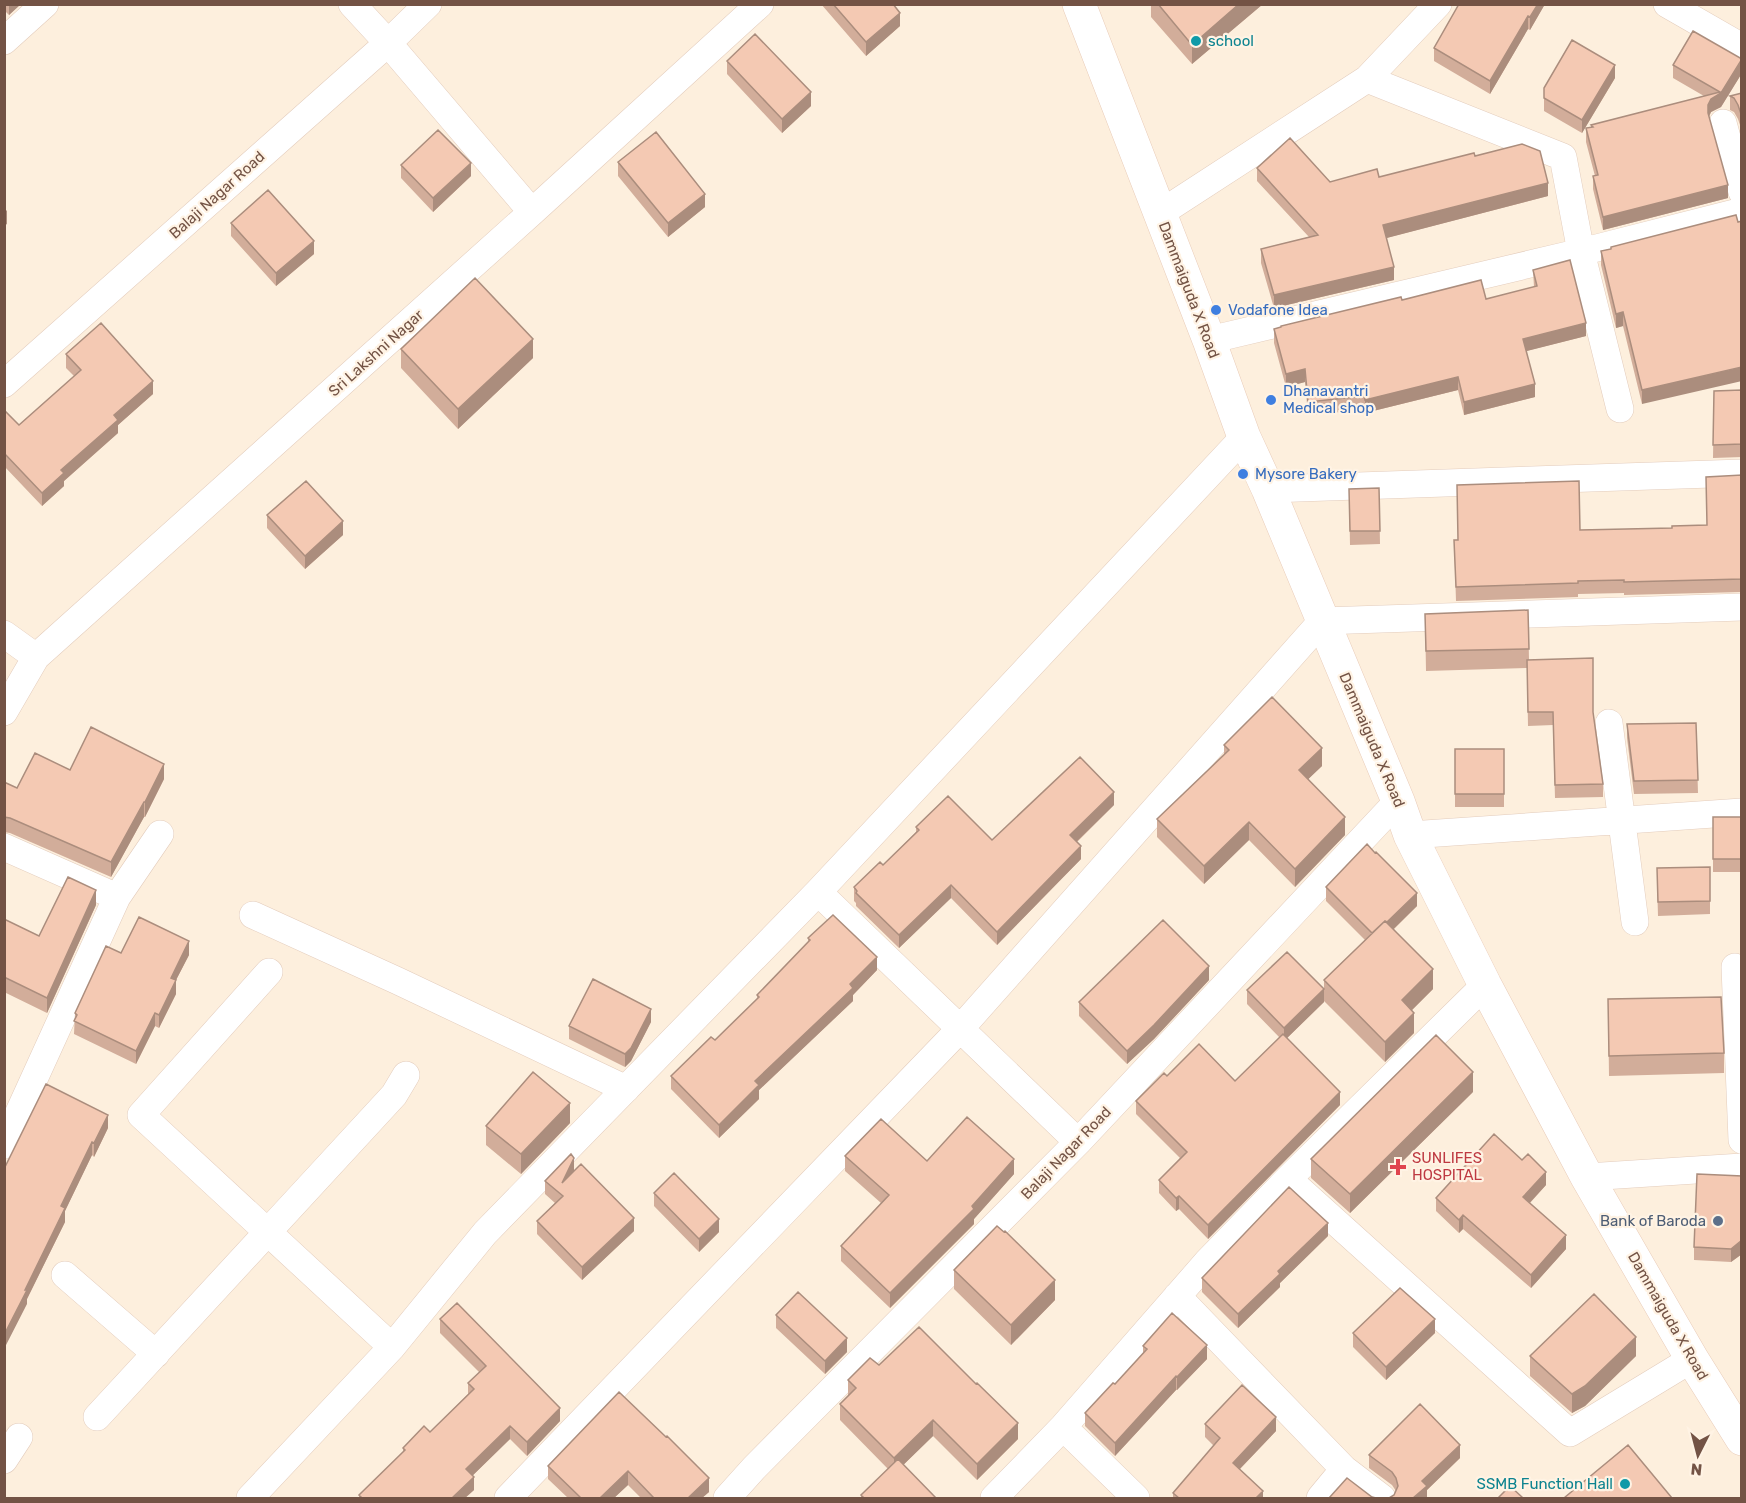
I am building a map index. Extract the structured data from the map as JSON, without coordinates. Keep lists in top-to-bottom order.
{
  "streets": {
    "street": ["Balaji Nagar Road", "Dammaiguda X Road", "Sri Lakshni Nagar"]
  },
  "crossings": [
    ["Balaji Nagar Road", "Dammaiguda X Road"]
  ],
  "places": {
    "other": [
      "school",
      "Vodafone Idea",
      "Dhanavantri Medical shop",
      "Mysore Bakery",
      "Bank of Baroda",
      "SSMB Function Hall"
    ],
    "health": ["SUNLIFES HOSPITAL"]
  },
  "north": "bottom"
}
